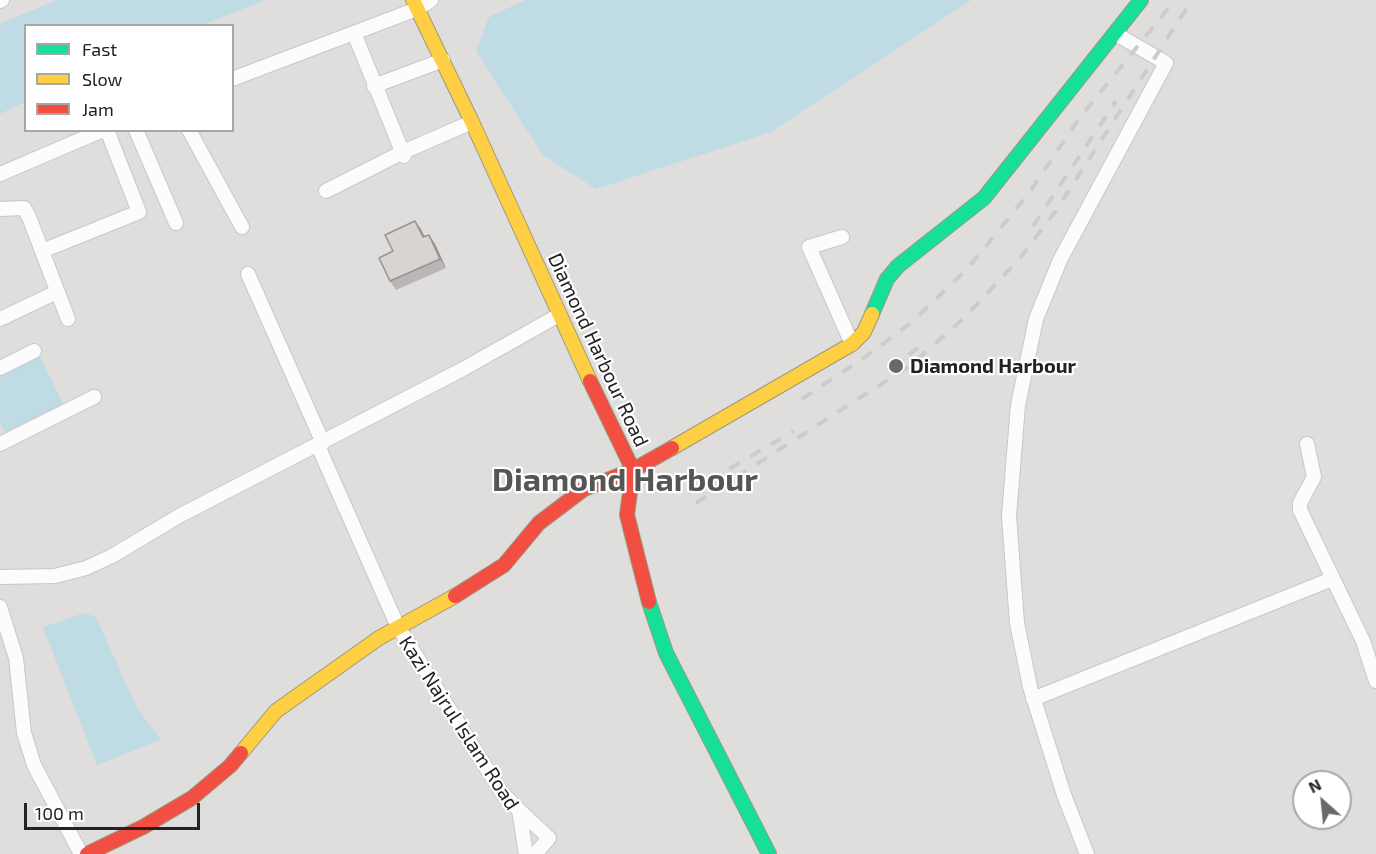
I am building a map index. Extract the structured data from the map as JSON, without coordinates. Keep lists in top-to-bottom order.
{
  "streets": {
    "main road": ["Diamond Harbour Road"],
    "street": ["Kazi Najrul Islam Road"]
  },
  "districts": ["Diamond Harbour"],
  "places": ["Diamond Harbour"],
  "legend": ["Fast", "Slow", "Jam"],
  "scale_bar": "100 m",
  "north": "top left"
}
